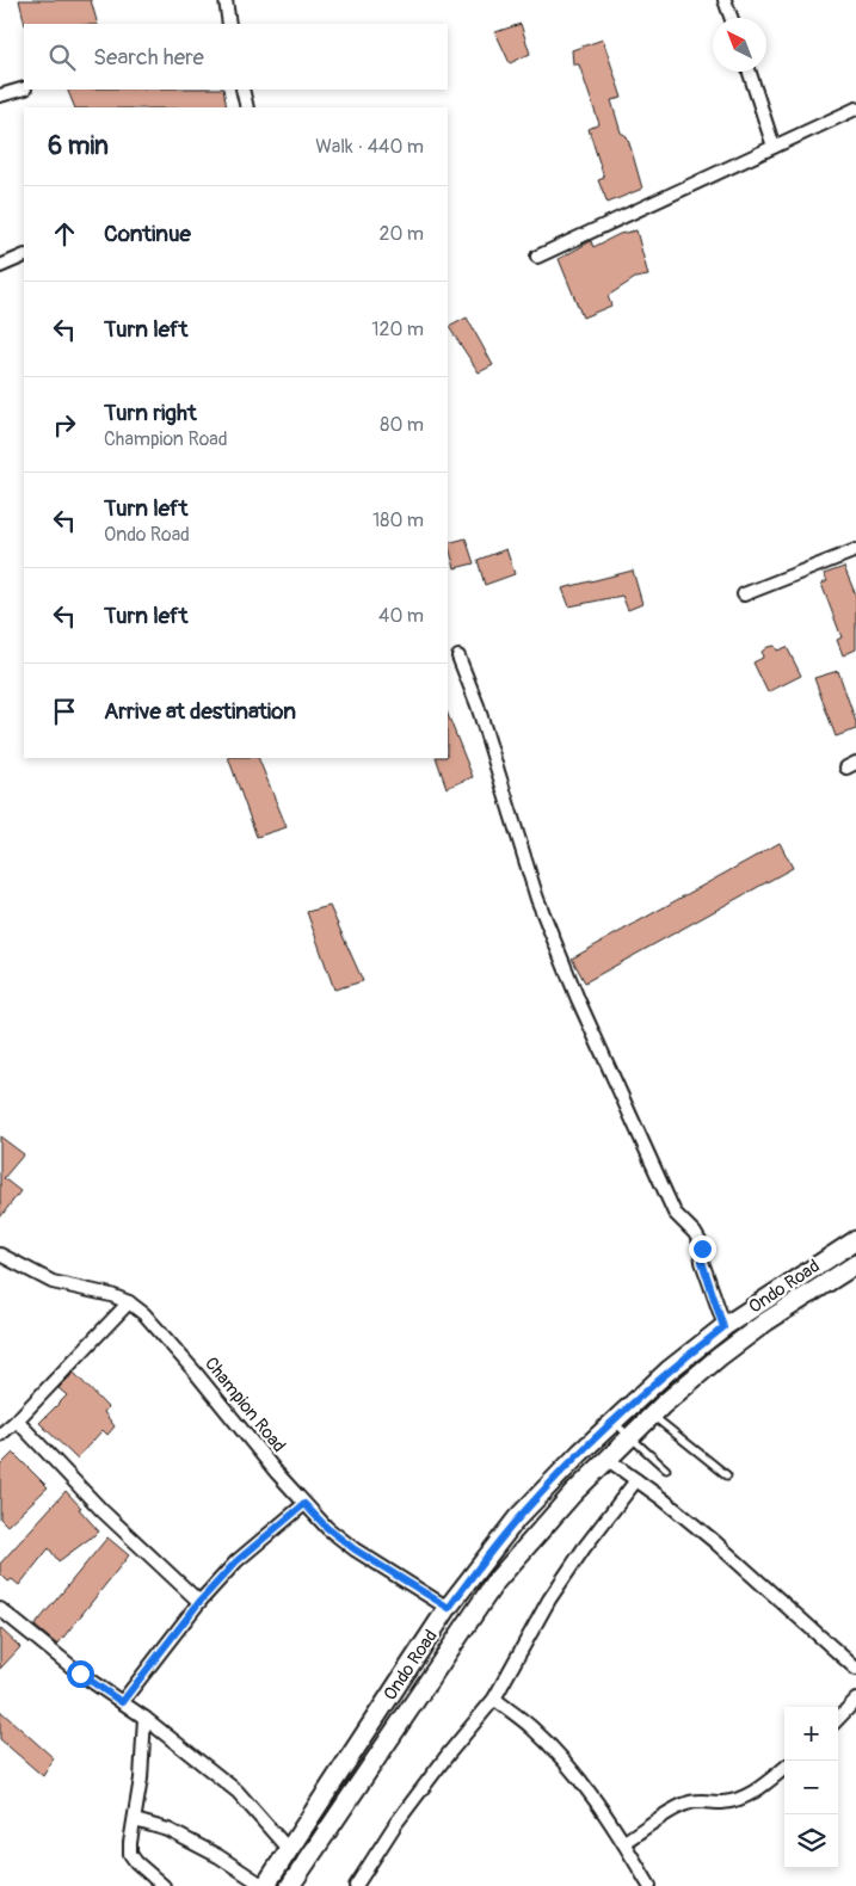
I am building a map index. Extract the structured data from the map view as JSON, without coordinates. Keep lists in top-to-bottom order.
{
  "streets": {
    "main road": ["Ondo Road"],
    "street": ["Champion Road"]
  },
  "crossings": [
    ["Ondo Road", "Champion Road"]
  ],
  "north": "top left",
  "page": {
    "search": "Search here",
    "heading": ["6 min", "Walk · 440 m"],
    "list": [
      ["Continue", "20 m"],
      ["Turn left", "120 m"],
      ["Turn right", "Champion Road", "80 m"],
      ["Turn left", "Ondo Road", "180 m"],
      ["Turn left", "40 m"],
      "Arrive at destination"
    ],
    "map_buttons": ["+", "−"]
  }
}
